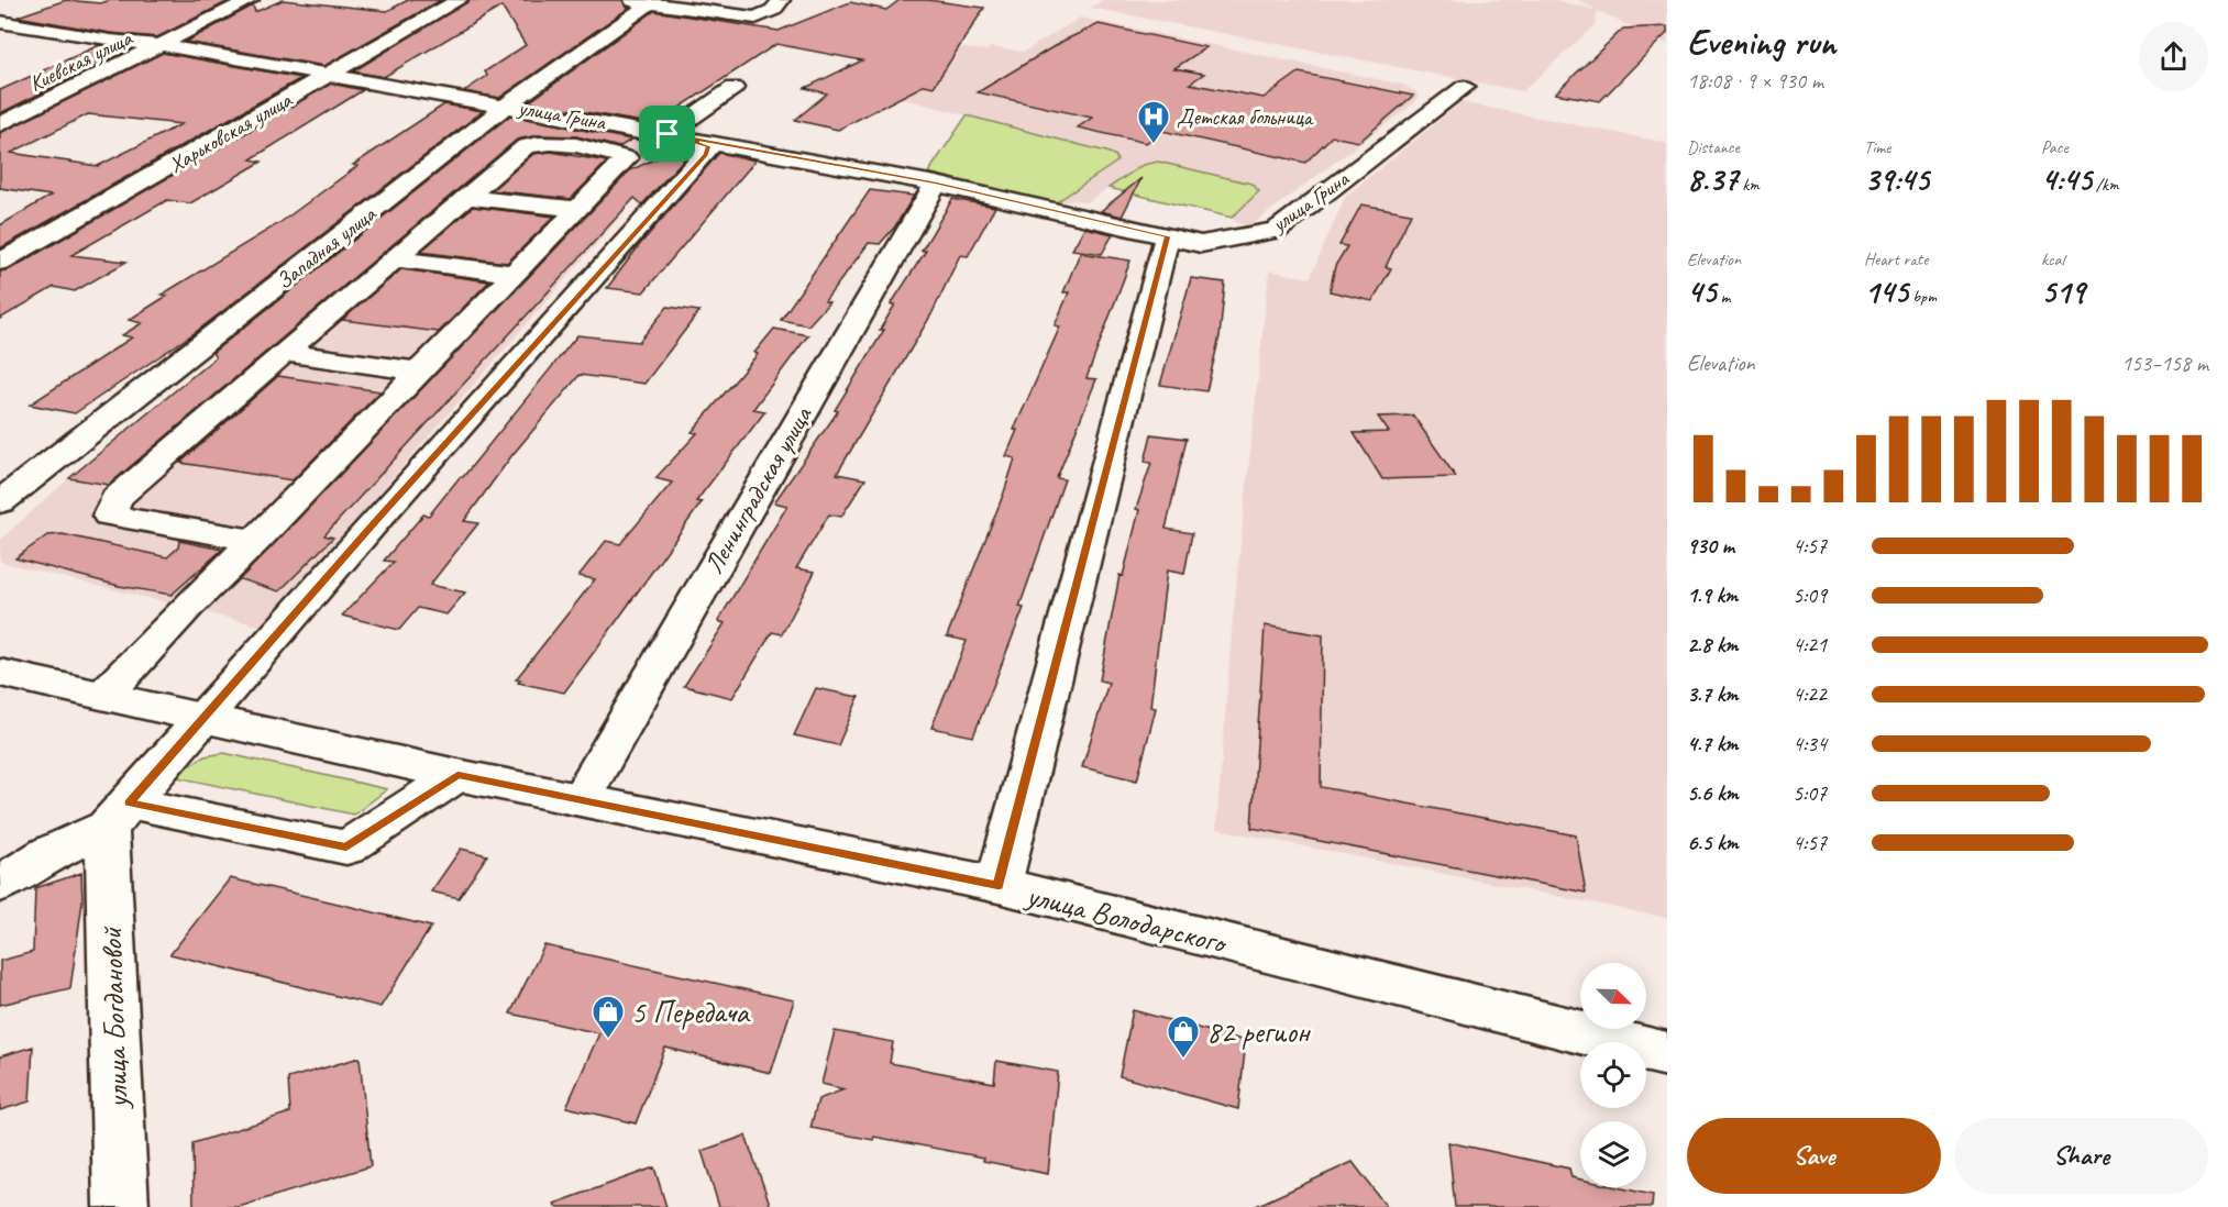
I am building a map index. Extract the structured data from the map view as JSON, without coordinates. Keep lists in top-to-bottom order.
{
  "streets": {
    "street": [
      "Киевская улица",
      "улица Грина",
      "Харьковская улица",
      "Западная улица",
      "Ленинградская улица",
      "улица Володарского",
      "улица Богдановой"
    ]
  },
  "crossings": [
    ["Киевская улица", "улица Грина"],
    ["улица Грина", "Харьковская улица"],
    ["улица Грина", "Западная улица"],
    ["улица Грина", "Ленинградская улица"],
    ["Ленинградская улица", "улица Володарского"]
  ],
  "places": {
    "hospital": ["Детская больница"],
    "shop": ["5 Передача", "82 регион"]
  },
  "north": "bottom right",
  "page": {
    "heading": ["Evening run", "18:08 · 9 × 930 m"],
    "stats": [
      ["Distance", "8.37 km"],
      ["Time", "39:45"],
      ["Pace", "4:45 /km"],
      ["Elevation", "45 m"],
      ["Heart rate", "145 bpm"],
      ["kcal", "519"]
    ],
    "chart": ["Elevation", "153–158 m"],
    "list": [
      {
        "name": "930 m",
        "note": "4:57"
      },
      {
        "name": "1.9 km",
        "note": "5:09"
      },
      {
        "name": "2.8 km",
        "note": "4:21"
      },
      {
        "name": "3.7 km",
        "note": "4:22"
      },
      {
        "name": "4.7 km",
        "note": "4:34"
      },
      {
        "name": "5.6 km",
        "note": "5:07"
      },
      {
        "name": "6.5 km",
        "note": "4:57"
      }
    ],
    "buttons": ["Save", "Share"]
  }
}
